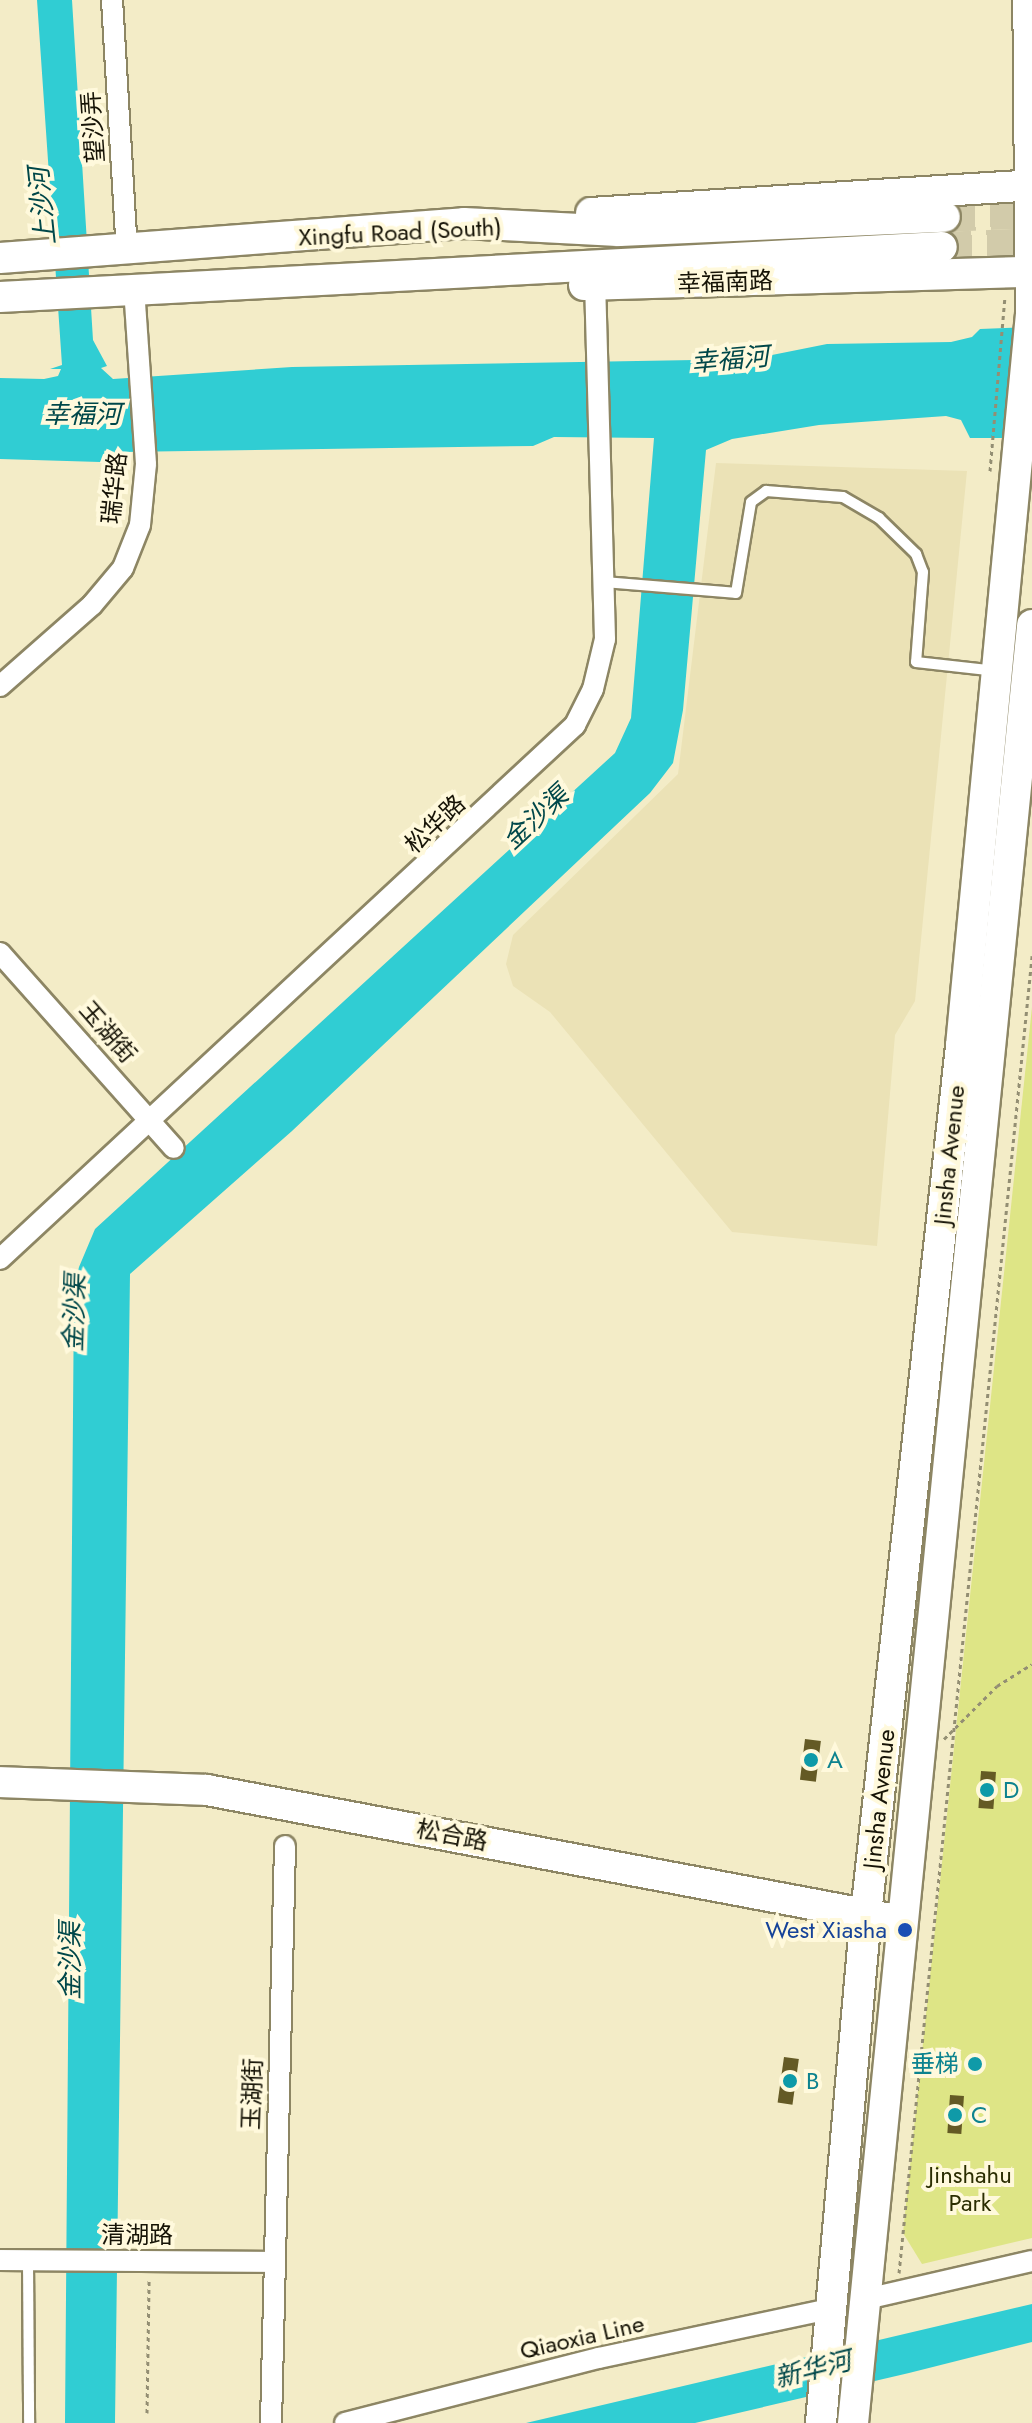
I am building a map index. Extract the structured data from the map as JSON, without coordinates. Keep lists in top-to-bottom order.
{
  "streets": {
    "main road": [
      "Xingfu Road (South)",
      "幸福南路",
      "Jinsha Avenue",
      "松合路"
    ],
    "street": [
      "望沙弄",
      "瑞华路",
      "松华路",
      "玉湖街",
      "清湖路",
      "Qiaoxia Line"
    ]
  },
  "crossings": [
    ["望沙弄", "Xingfu Road (South)"],
    ["Xingfu Road (South)", "幸福南路"],
    ["Xingfu Road (South)", "瑞华路"],
    ["幸福南路", "松华路"],
    ["幸福南路", "Jinsha Avenue"],
    ["松华路", "玉湖街"],
    ["玉湖街", "清湖路"],
    ["Jinsha Avenue", "松合路"],
    ["Jinsha Avenue", "Qiaoxia Line"]
  ],
  "water": [
    "上沙河",
    "幸福河",
    "金沙渠",
    "新华河"
  ],
  "parks": ["Jinshahu Park"],
  "places": [
    "A",
    "D",
    "West Xiasha",
    "垂梯",
    "B",
    "C"
  ]
}
